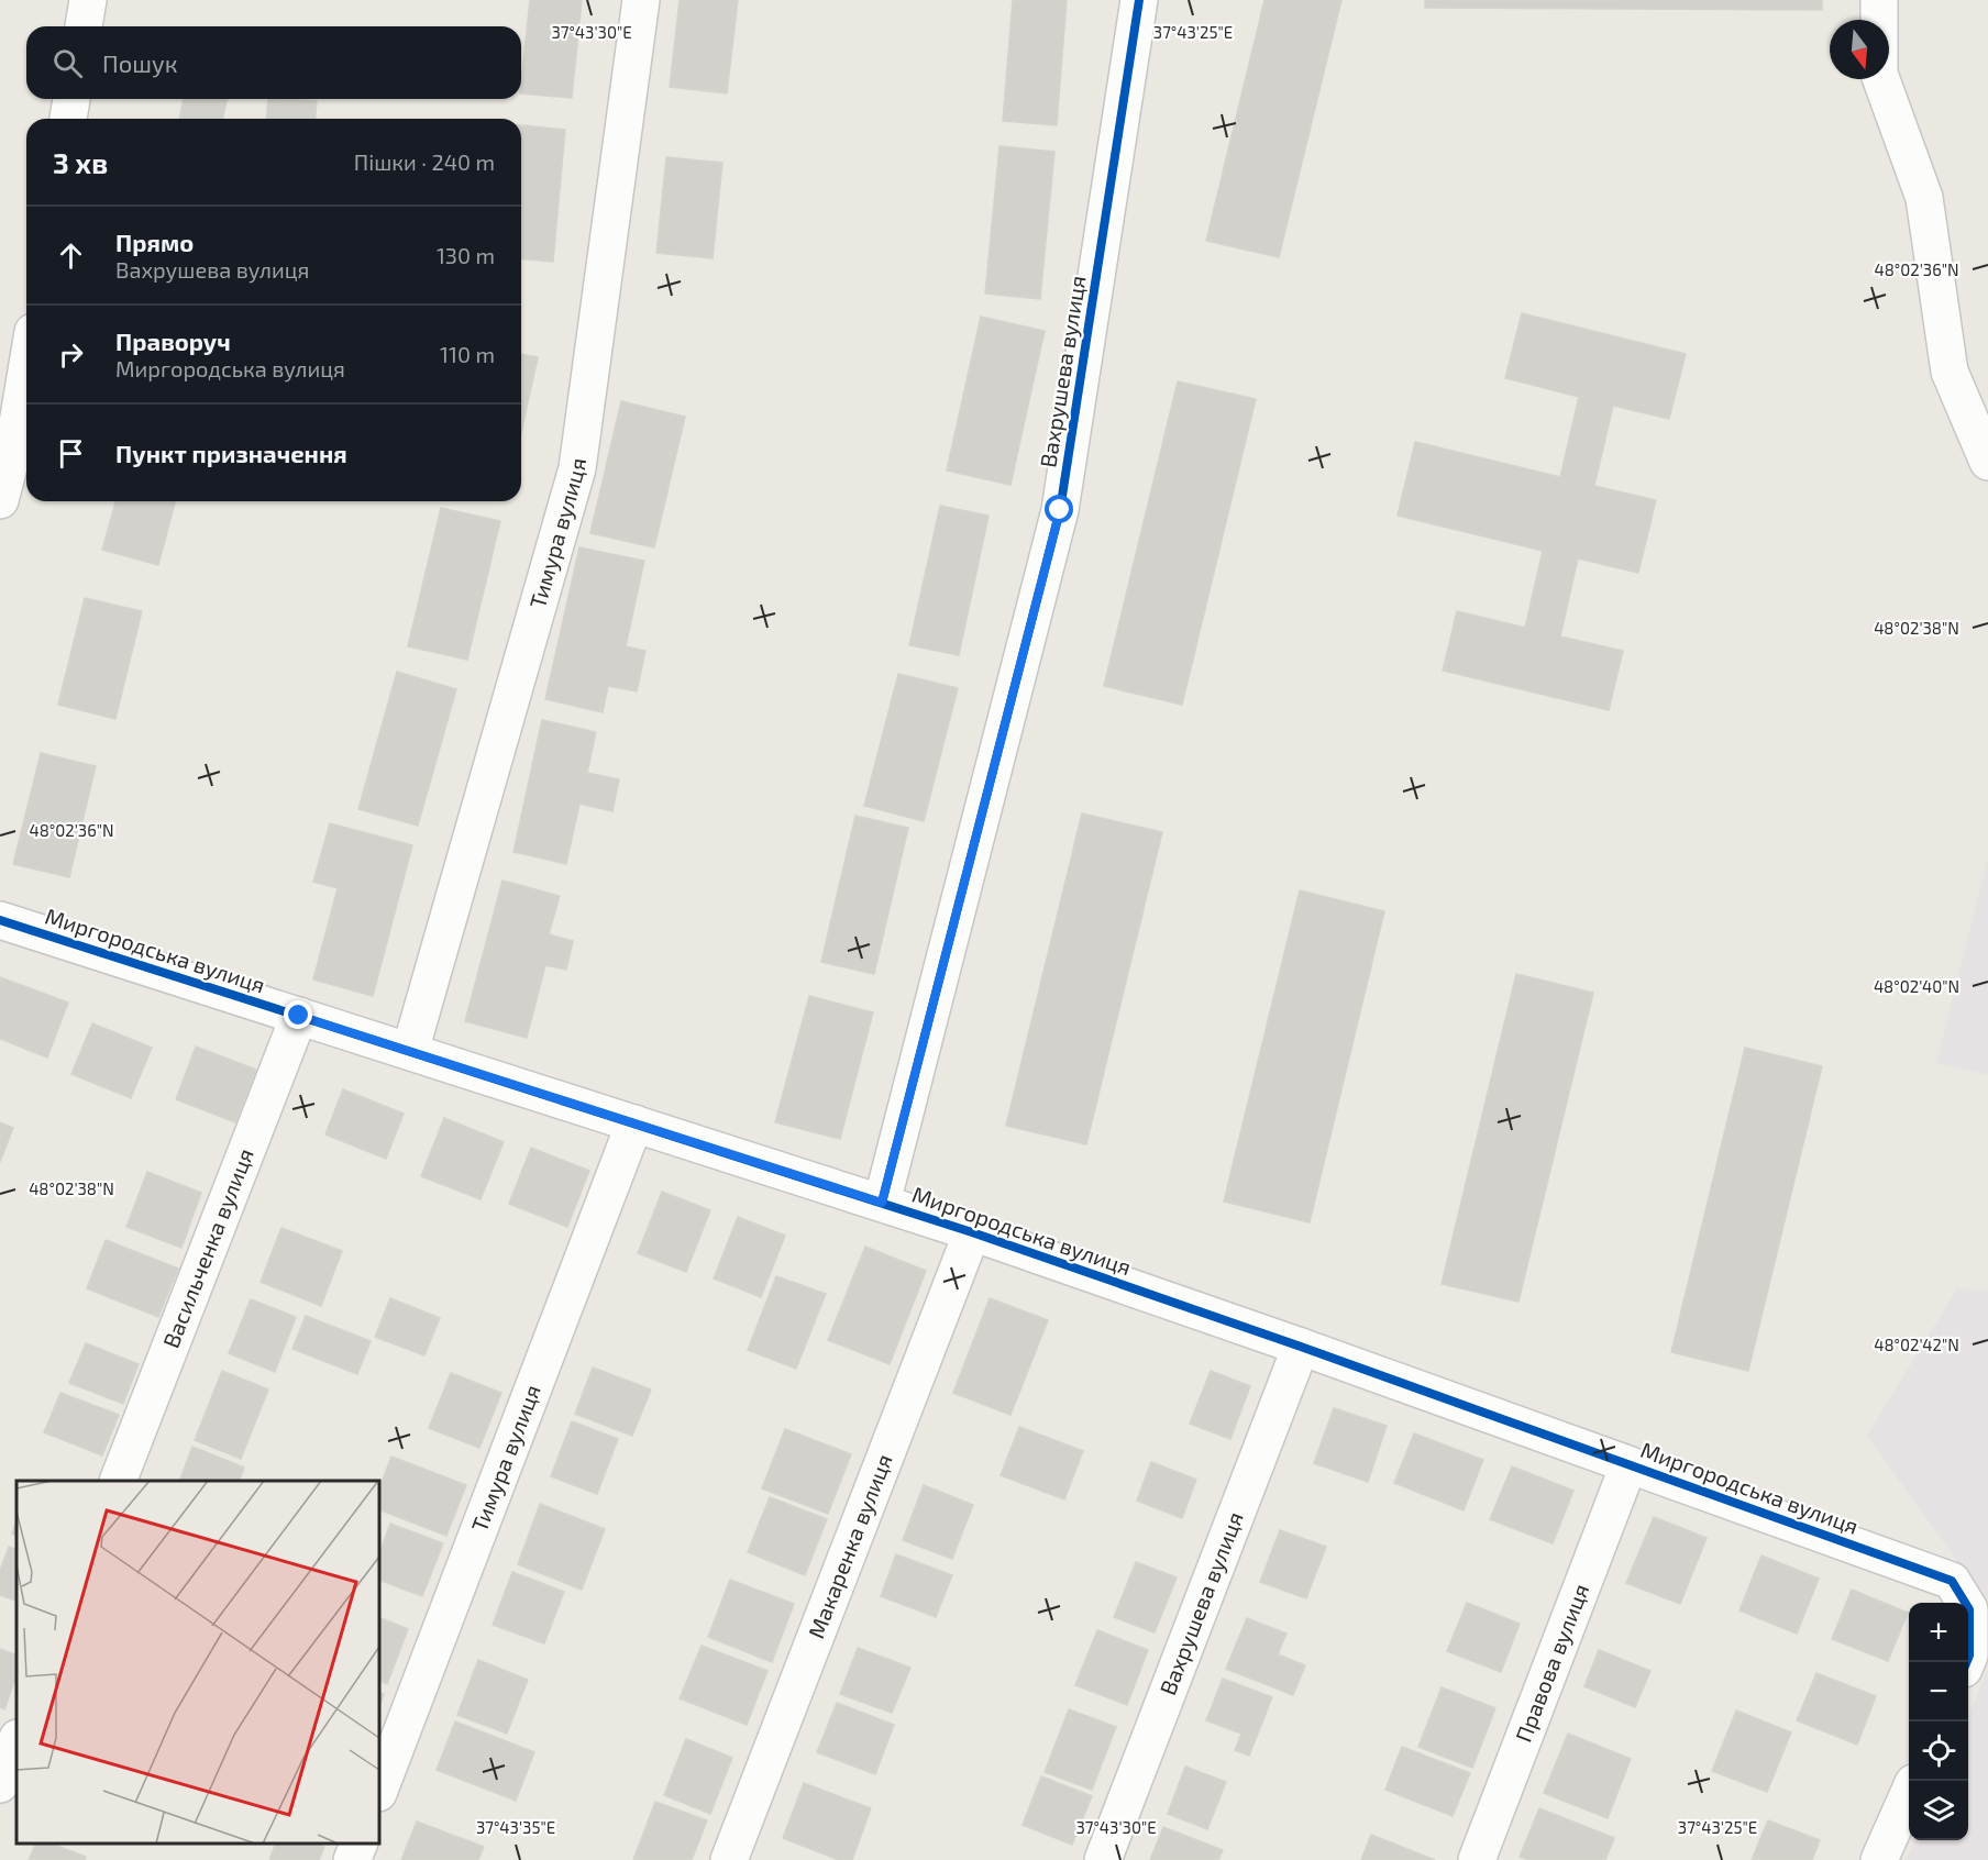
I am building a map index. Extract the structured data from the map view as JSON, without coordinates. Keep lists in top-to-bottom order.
{
  "streets": {
    "street": [
      "Вахрушева вулиця",
      "Тимура вулиця",
      "Миргородська вулиця",
      "Васильченка вулиця",
      "Макаренка вулиця",
      "Правова вулиця"
    ]
  },
  "crossings": [
    ["Вахрушева вулиця", "Миргородська вулиця"],
    ["Тимура вулиця", "Миргородська вулиця"],
    ["Миргородська вулиця", "Васильченка вулиця"],
    ["Миргородська вулиця", "Макаренка вулиця"],
    ["Миргородська вулиця", "Правова вулиця"]
  ],
  "north": "bottom",
  "page": {
    "search": "Пошук",
    "heading": ["3 хв", "Пішки · 240 m"],
    "list": [
      ["Прямо", "Вахрушева вулиця", "130 m"],
      ["Праворуч", "Миргородська вулиця", "110 m"],
      "Пункт призначення"
    ],
    "map_buttons": ["+", "−"]
  },
  "coordinates": [
    "37°43'30\"E",
    "37°43'25\"E",
    "48°02'36\"N",
    "48°02'38\"N",
    "48°02'40\"N",
    "48°02'42\"N",
    "37°43'35\"E"
  ]
}
